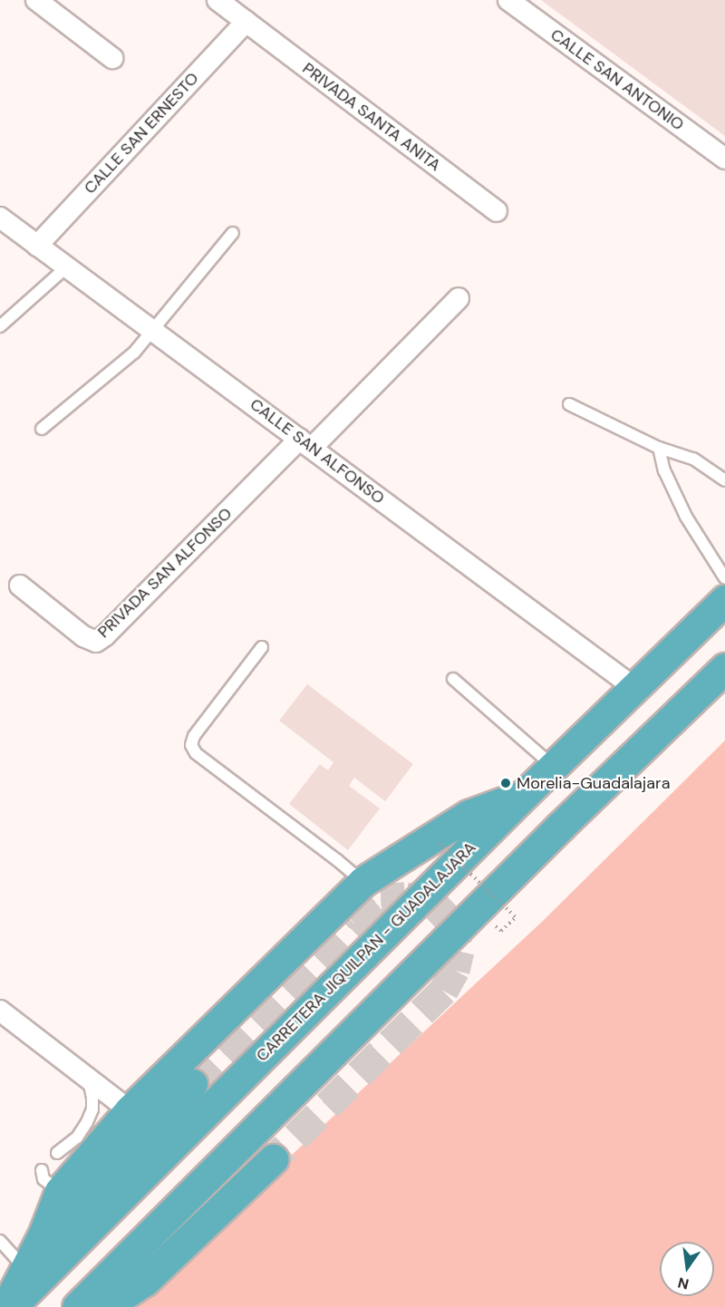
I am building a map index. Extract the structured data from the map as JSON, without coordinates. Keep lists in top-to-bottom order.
{
  "streets": {
    "highway": ["CARRETERA JIQUILPAN - GUADALAJARA"],
    "street": [
      "CALLE SAN ANTONIO",
      "PRIVADA SANTA ANITA",
      "CALLE SAN ERNESTO",
      "CALLE SAN ALFONSO",
      "PRIVADA SAN ALFONSO"
    ]
  },
  "crossings": [
    ["PRIVADA SANTA ANITA", "CALLE SAN ERNESTO"],
    ["CALLE SAN ERNESTO", "CALLE SAN ALFONSO"],
    ["CALLE SAN ALFONSO", "PRIVADA SAN ALFONSO"],
    ["CALLE SAN ALFONSO", "CARRETERA JIQUILPAN - GUADALAJARA"]
  ],
  "places": ["Morelia-Guadalajara"],
  "north": "bottom"
}
